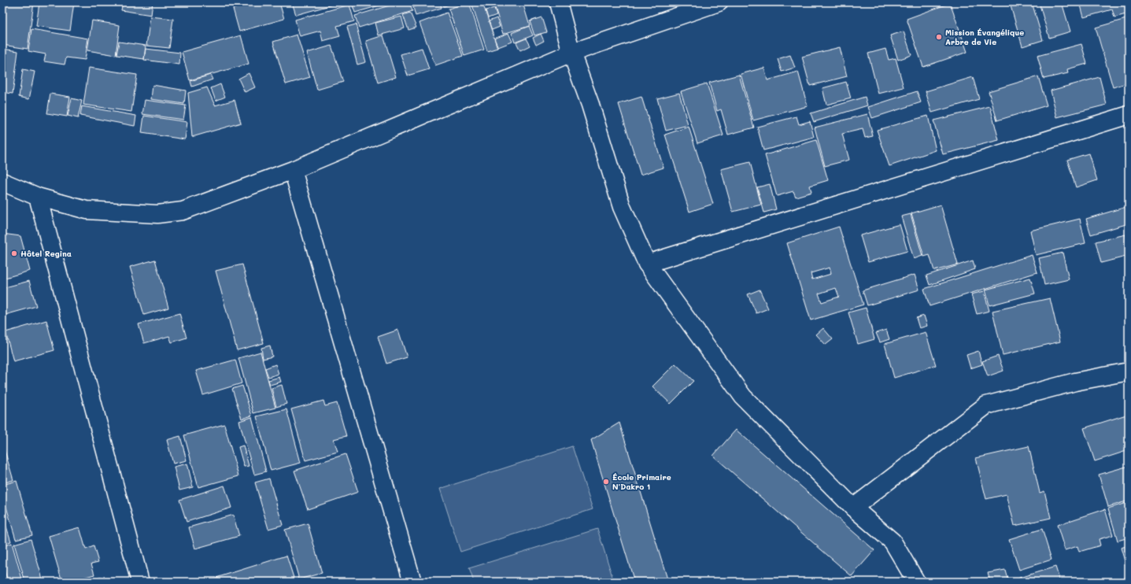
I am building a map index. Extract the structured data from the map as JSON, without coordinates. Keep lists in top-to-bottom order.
{
  "places": ["Mission Évangélique Arbre de Vie", "Hôtel Regina", "École Primaire N'Dakro 1"]
}
